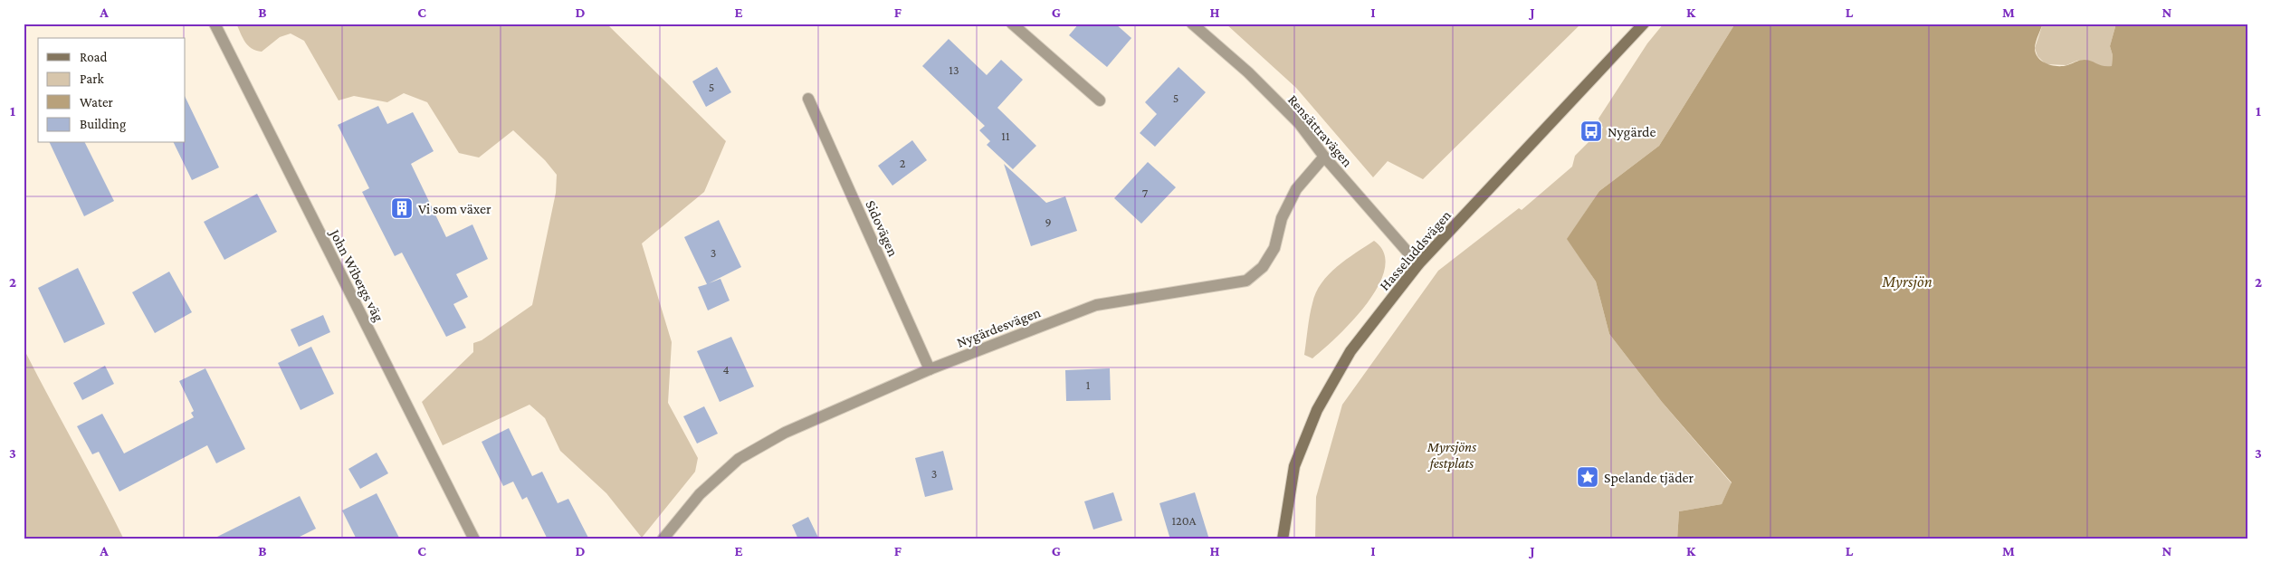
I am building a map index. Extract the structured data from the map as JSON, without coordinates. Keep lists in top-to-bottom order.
{
  "streets": {
    "street": [
      "Rensättravägen",
      "Sidovägen",
      "Hasseluddsvägen",
      "John Wibergs väg",
      "Nygärdesvägen"
    ]
  },
  "crossings": [
    ["Rensättravägen", "Hasseluddsvägen"],
    ["Rensättravägen", "Nygärdesvägen"],
    ["Sidovägen", "Nygärdesvägen"]
  ],
  "water": ["Myrsjön"],
  "parks": ["Myrsjöns festplats"],
  "places": {
    "bus stop": ["Nygärde"],
    "building": ["Vi som växer"],
    "place": ["Spelande tjäder"]
  },
  "house_numbers": [
    "13",
    "5",
    "5",
    "11",
    "2",
    "7",
    "9",
    "3",
    "4",
    "1",
    "3",
    "120A"
  ],
  "legend": [
    "Road",
    "Park",
    "Water",
    "Building"
  ],
  "grid": {
    "columns": [
      "A",
      "B",
      "C",
      "D",
      "E",
      "F",
      "G",
      "H",
      "I",
      "J",
      "K",
      "L",
      "M",
      "N"
    ],
    "rows": ["1", "2", "3"]
  }
}
